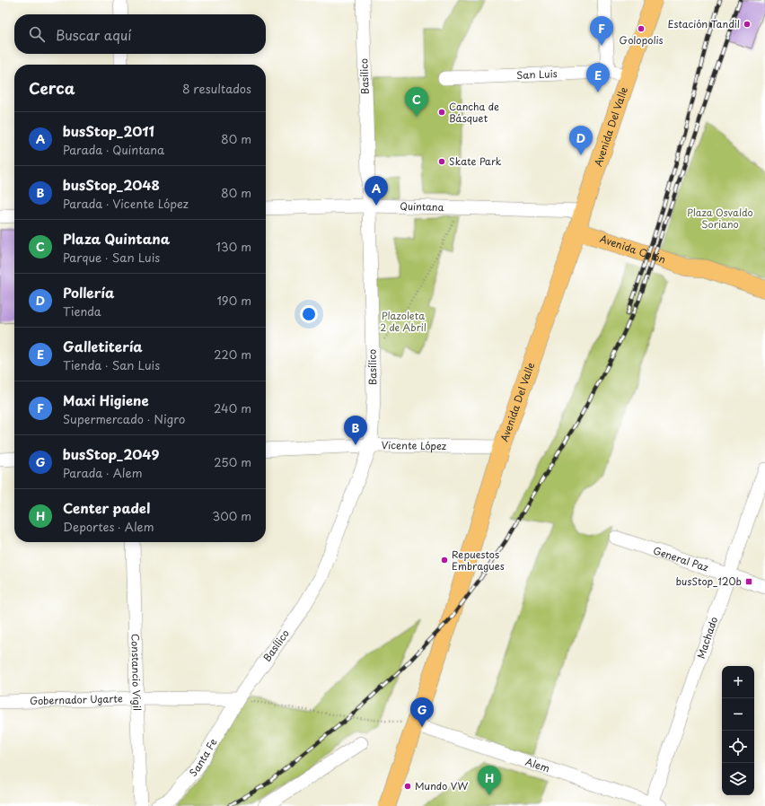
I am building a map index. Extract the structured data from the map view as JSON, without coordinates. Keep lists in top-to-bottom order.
{
  "streets": {
    "main road": ["Avenida Del Valle", "Avenida Colón"],
    "street": [
      "San Luis",
      "Basílico",
      "Quintana",
      "Vicente López",
      "General Paz",
      "Machado",
      "Constancio Vigil",
      "Gobernador Ugarte",
      "Santa Fe",
      "Alem"
    ]
  },
  "crossings": [
    ["San Luis", "Avenida Del Valle"],
    ["Basílico", "Quintana"],
    ["Basílico", "Vicente López"],
    ["Basílico", "Gobernador Ugarte"],
    ["Basílico", "Santa Fe"],
    ["Avenida Del Valle", "Quintana"],
    ["Avenida Del Valle", "Avenida Colón"],
    ["Avenida Del Valle", "Vicente López"],
    ["Avenida Del Valle", "Alem"],
    ["General Paz", "Machado"],
    ["Machado", "Alem"],
    ["Constancio Vigil", "Gobernador Ugarte"],
    ["Gobernador Ugarte", "Santa Fe"]
  ],
  "parks": ["Plaza Osvaldo Soriano", "Plazoleta 2 de Abril"],
  "places": {
    "other": [
      "Estación Tandil",
      "Golopolis",
      "Cancha de Básquet",
      "Skate Park",
      "Repuestos Embragues",
      "Mundo VW"
    ],
    "transit": ["busStop_120b"]
  },
  "page": {
    "search": "Buscar aquí",
    "pins": [
      "F",
      "E",
      "C",
      "D",
      "A",
      "B",
      "G",
      "H"
    ],
    "heading": ["Cerca", "8 resultados"],
    "list": [
      {
        "mark": "A",
        "name": "busStop_2011",
        "note": "Parada · Quintana",
        "value": "80 m"
      },
      {
        "mark": "B",
        "name": "busStop_2048",
        "note": "Parada · Vicente López",
        "value": "80 m"
      },
      {
        "mark": "C",
        "name": "Plaza Quintana",
        "note": "Parque · San Luis",
        "value": "130 m"
      },
      {
        "mark": "D",
        "name": "Pollería",
        "note": "Tienda",
        "value": "190 m"
      },
      {
        "mark": "E",
        "name": "Galletitería",
        "note": "Tienda · San Luis",
        "value": "220 m"
      },
      {
        "mark": "F",
        "name": "Maxi Higiene",
        "note": "Supermercado · Nigro",
        "value": "240 m"
      },
      {
        "mark": "G",
        "name": "busStop_2049",
        "note": "Parada · Alem",
        "value": "250 m"
      },
      {
        "mark": "H",
        "name": "Center padel",
        "note": "Deportes · Alem",
        "value": "300 m"
      }
    ],
    "map_buttons": ["+", "−"]
  }
}
